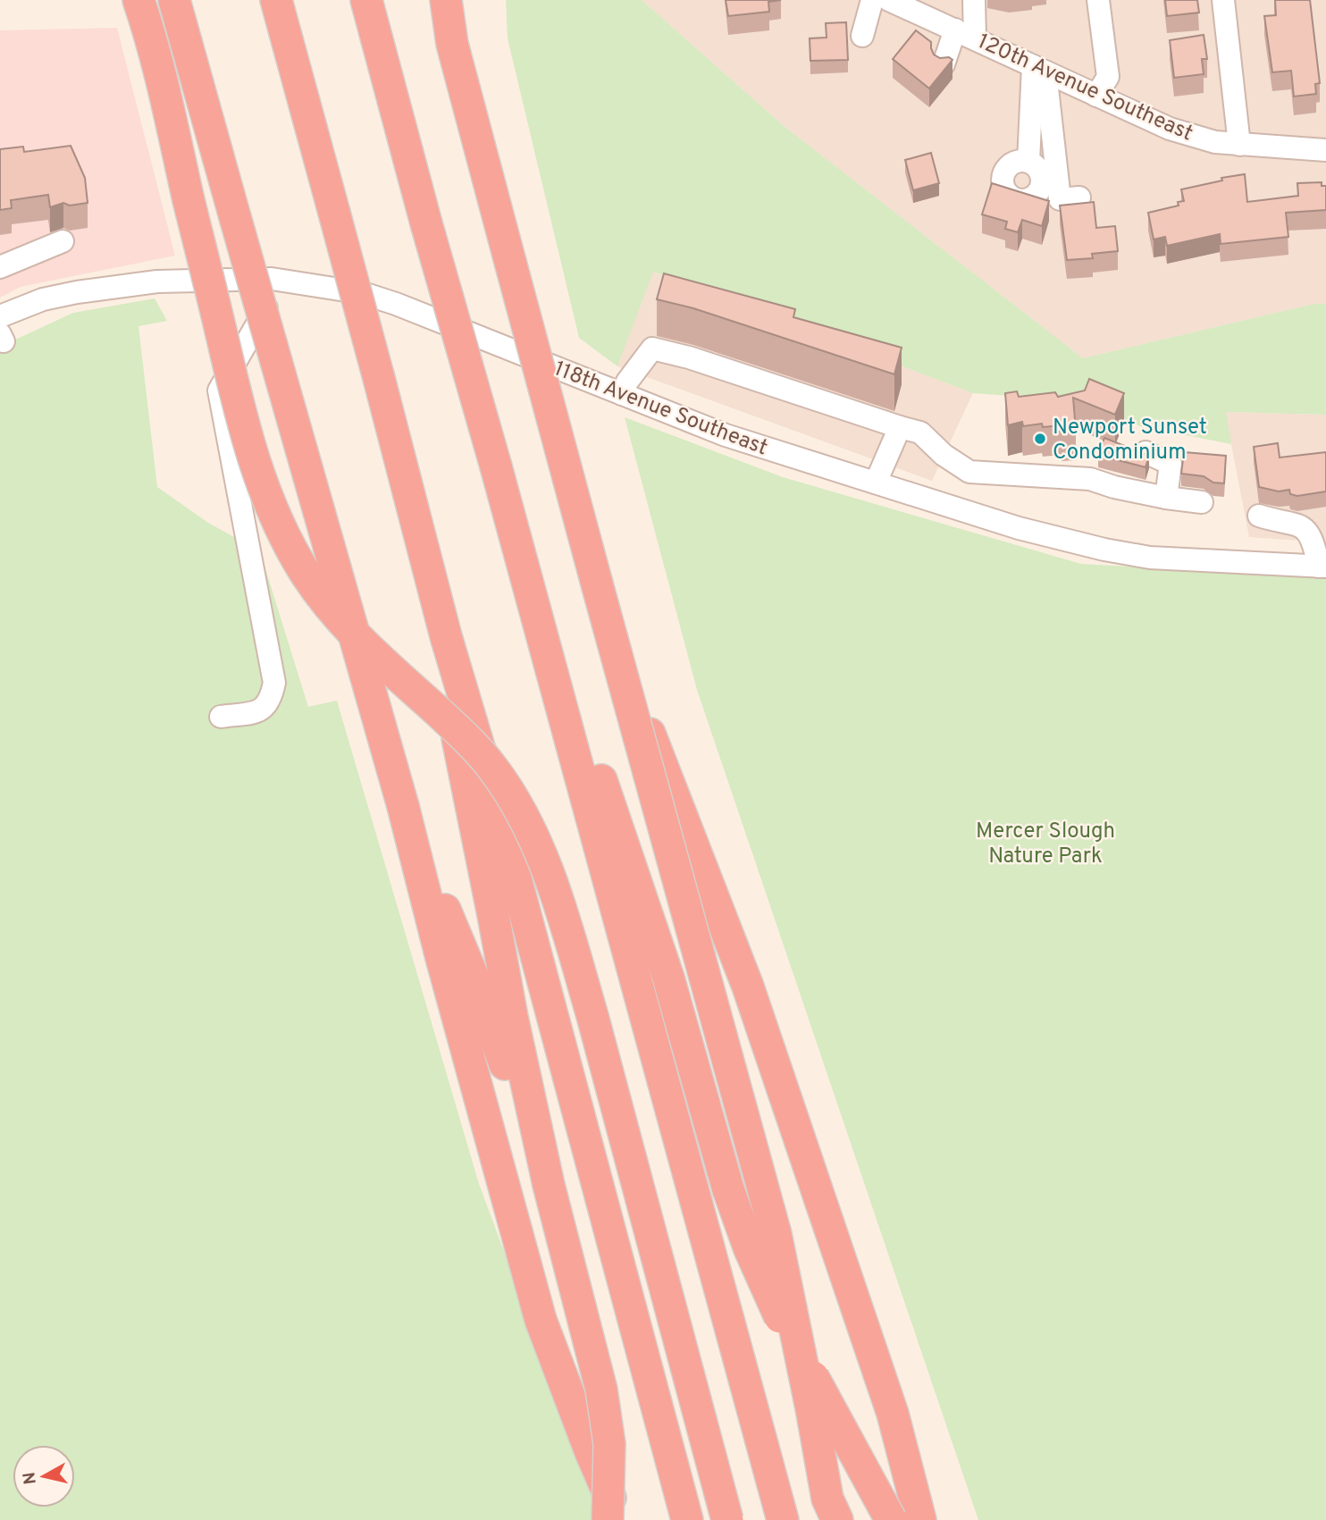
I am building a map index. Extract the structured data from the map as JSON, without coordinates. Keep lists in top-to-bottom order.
{
  "streets": {
    "street": ["120th Avenue Southeast", "118th Avenue Southeast"]
  },
  "parks": ["Mercer Slough Nature Park"],
  "places": ["Newport Sunset Condominium"],
  "north": "left"
}
